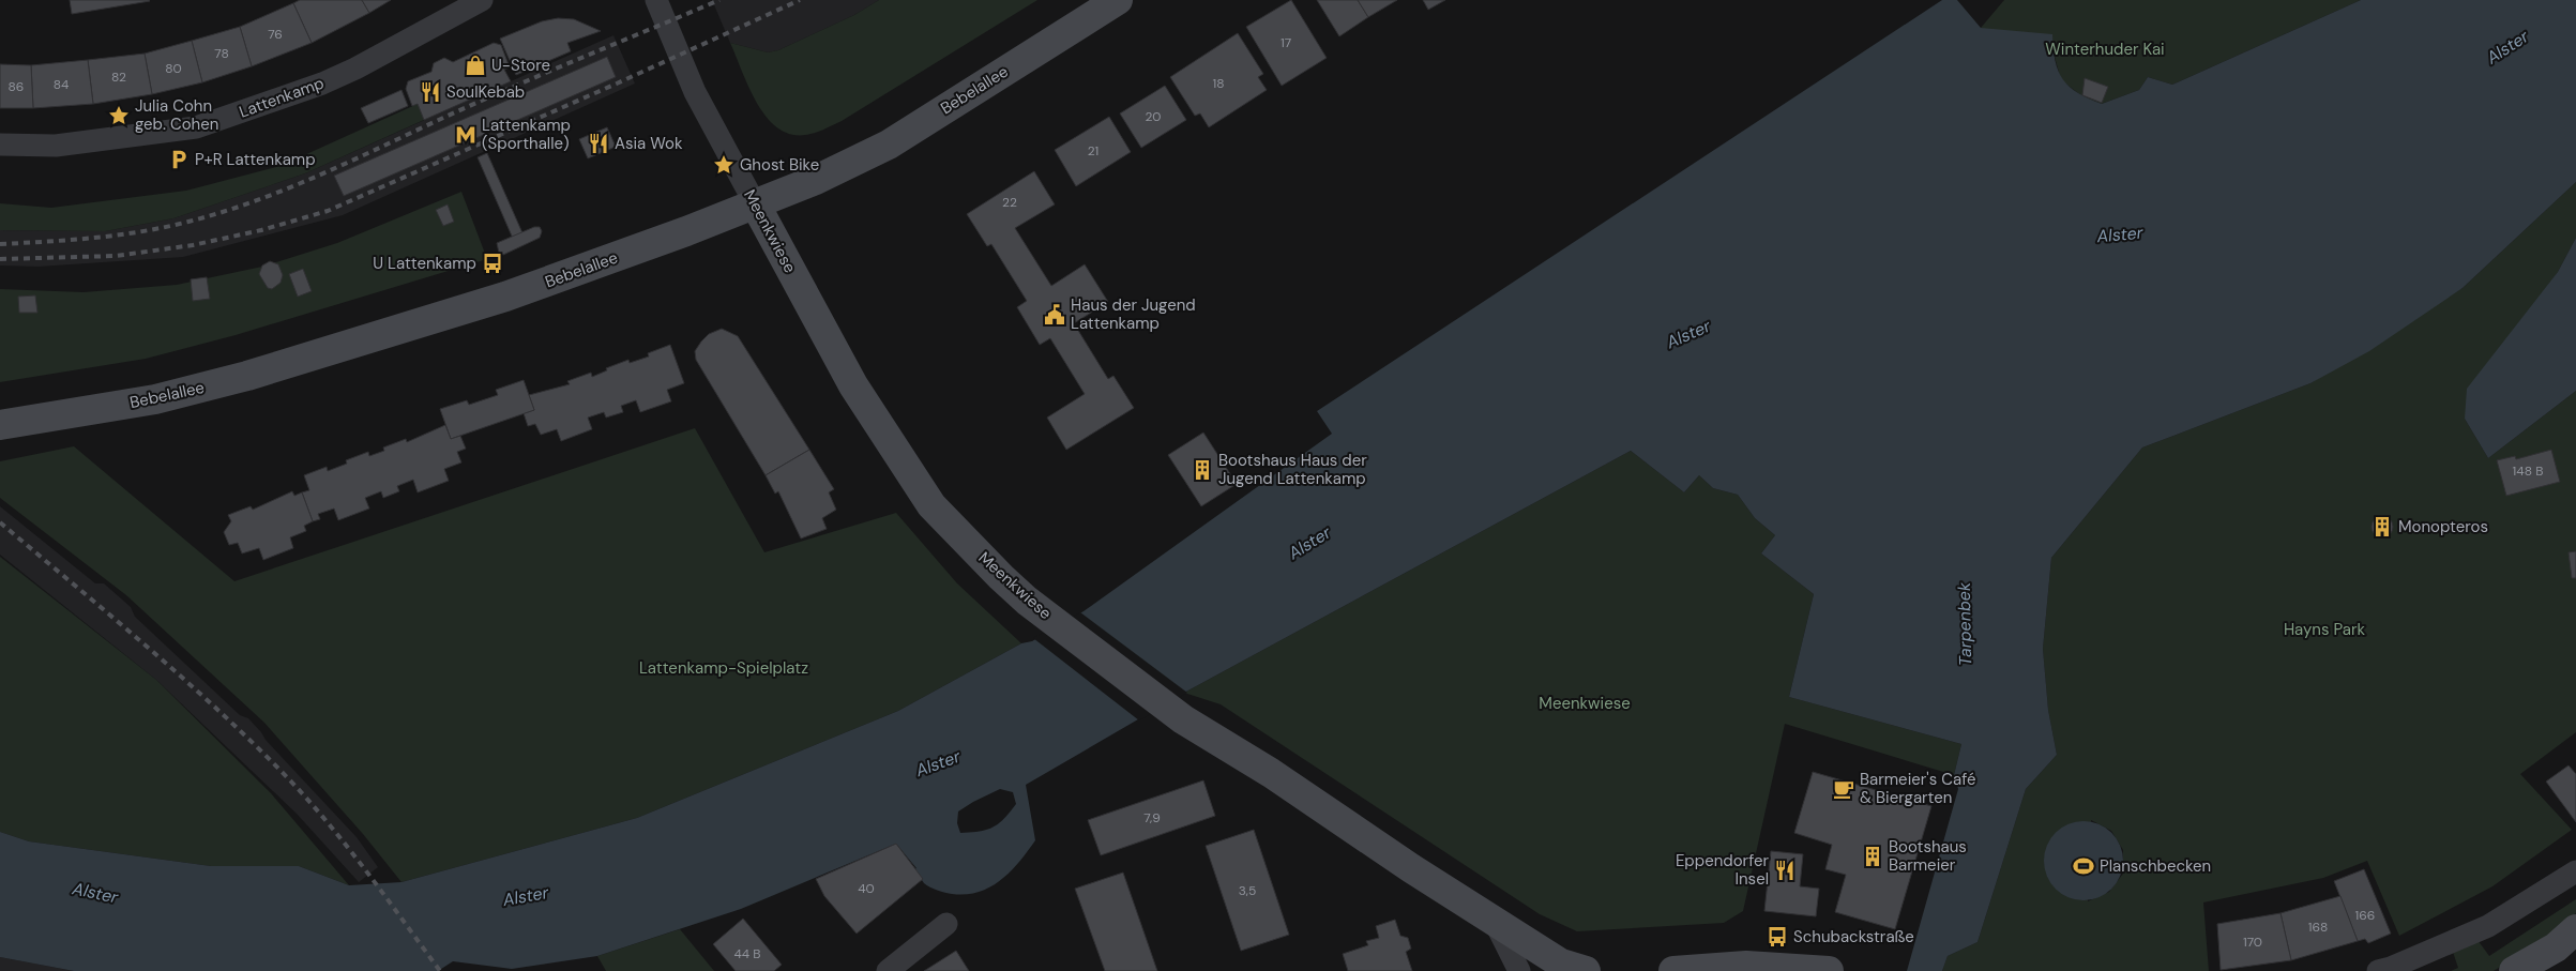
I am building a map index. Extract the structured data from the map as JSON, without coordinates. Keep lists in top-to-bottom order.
{
  "streets": {
    "street": ["Bebelallee", "Lattenkamp", "Meenkwiese"]
  },
  "crossings": [
    ["Bebelallee", "Meenkwiese"]
  ],
  "water": ["Alster", "Tarpenbek"],
  "parks": [
    "Winterhuder Kai",
    "Hayns Park",
    "Lattenkamp-Spielplatz",
    "Meenkwiese"
  ],
  "places": {
    "shop": ["U-Store"],
    "restaurant": ["SoulKebab", "Asia Wok", "Eppendorfer Insel"],
    "place": ["Julia Cohn geb. Cohen", "Ghost Bike"],
    "metro station": ["Lattenkamp (Sporthalle)"],
    "parking": ["P+R Lattenkamp"],
    "bus stop": ["U Lattenkamp", "Schubackstraße"],
    "public building": ["Haus der Jugend Lattenkamp"],
    "building": ["Bootshaus Haus der Jugend Lattenkamp", "Monopteros", "Bootshaus Barmeier"],
    "cafe": ["Barmeier's Café & Biergarten"],
    "sports": ["Planschbecken"]
  },
  "house_numbers": [
    "76",
    "17",
    "78",
    "80",
    "82",
    "18",
    "84",
    "86",
    "20",
    "21",
    "22",
    "148 B",
    "7,9",
    "40",
    "3,5",
    "166",
    "168",
    "170",
    "44 B"
  ]
}
